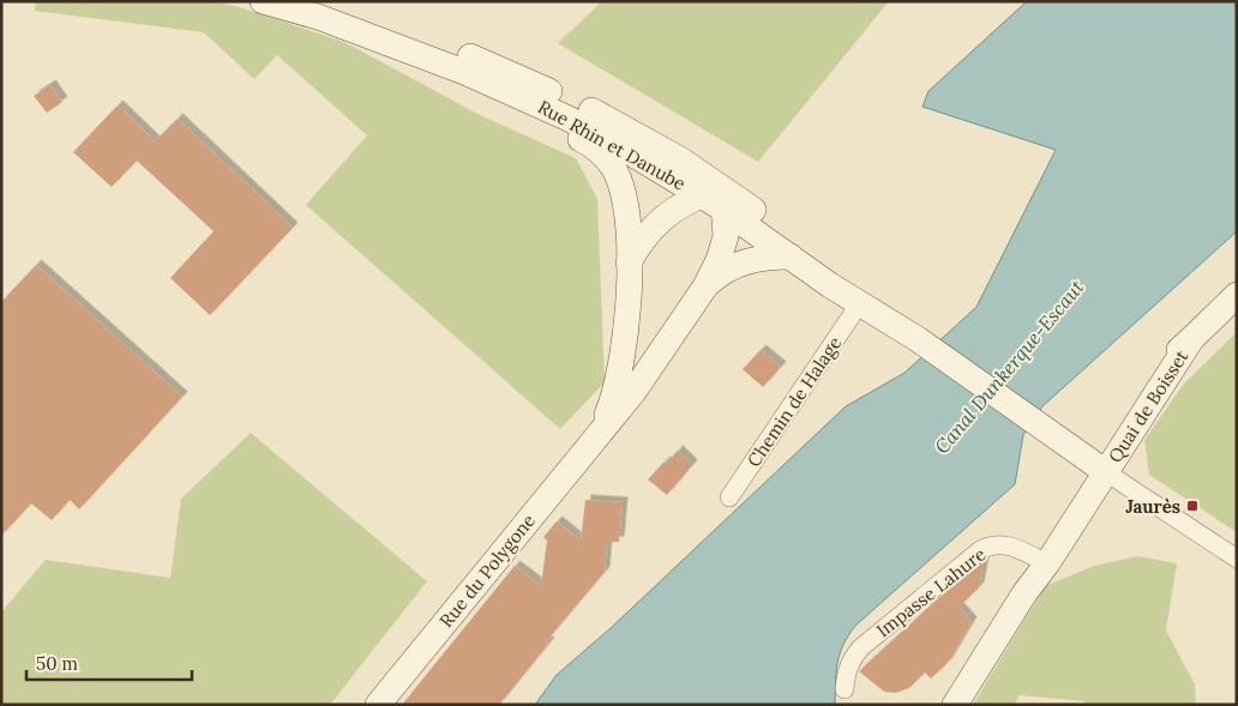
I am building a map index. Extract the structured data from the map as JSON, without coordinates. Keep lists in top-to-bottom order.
{
  "streets": {
    "main road": ["Rue Rhin et Danube", "Quai de Boisset", "Rue du Polygone"],
    "street": ["Chemin de Halage", "Impasse Lahure"]
  },
  "crossings": [
    ["Rue Rhin et Danube", "Chemin de Halage"],
    ["Rue Rhin et Danube", "Rue du Polygone"],
    ["Quai de Boisset", "Impasse Lahure"]
  ],
  "water": ["Canal Dunkerque-Escaut"],
  "places": {
    "transit": ["Jaurès"]
  },
  "scale_bar": "50 m"
}
